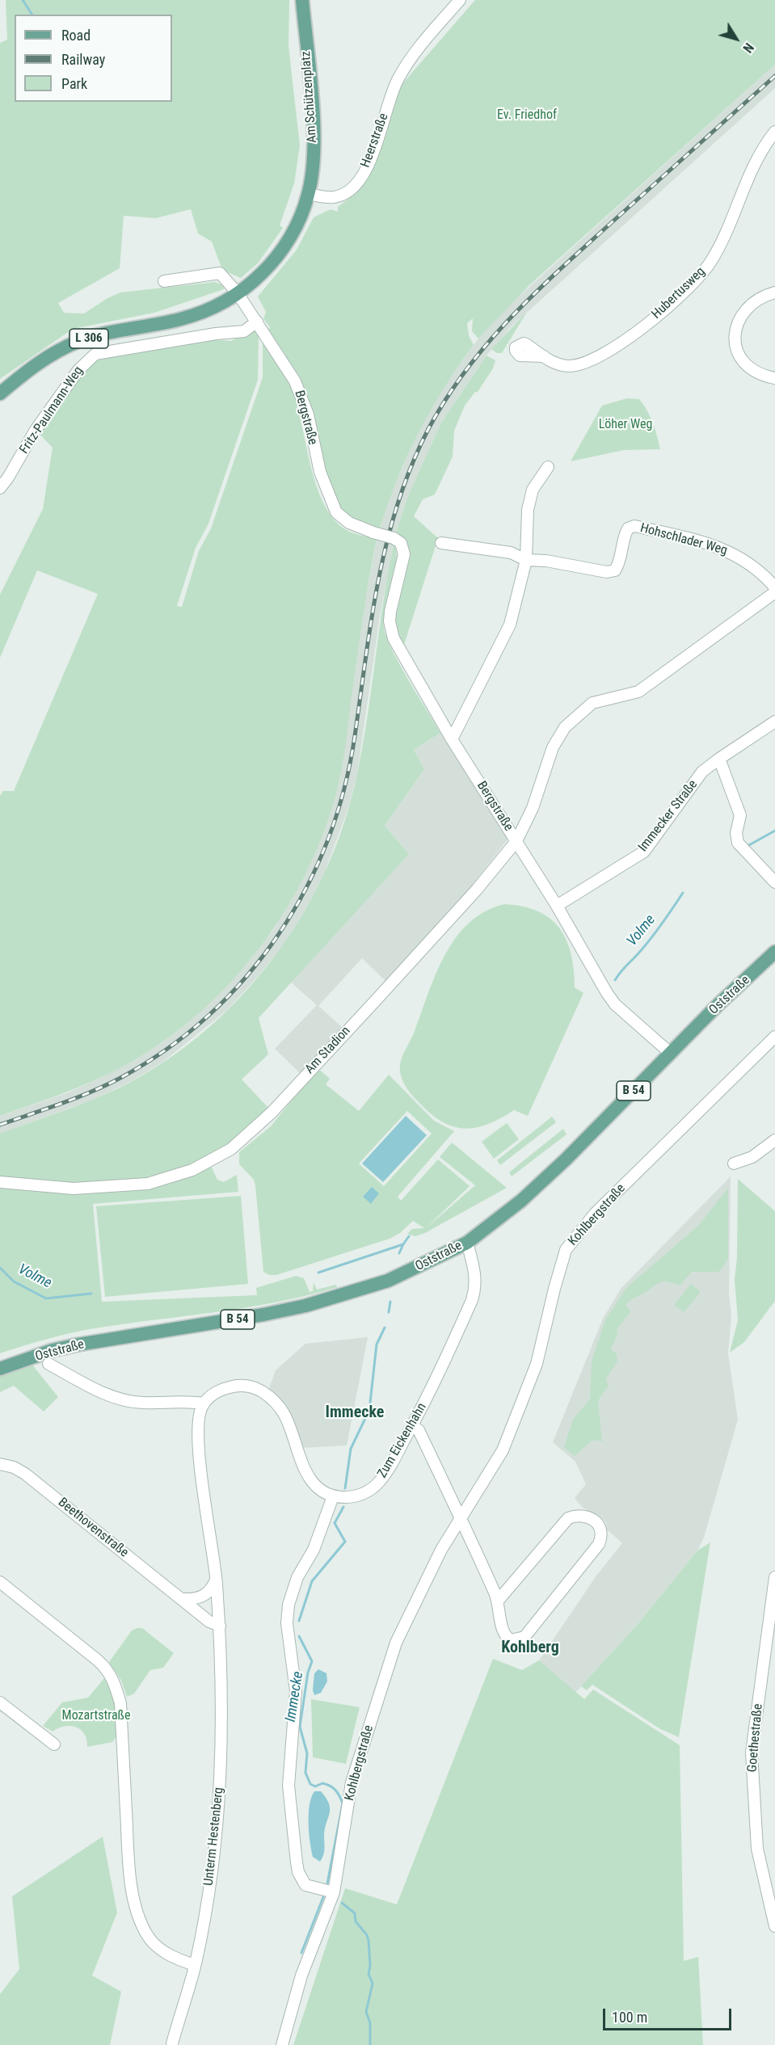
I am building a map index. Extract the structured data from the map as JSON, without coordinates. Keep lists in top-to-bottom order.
{
  "streets": {
    "main road": [
      "Am Schützenplatz",
      "L 306",
      "Oststraße",
      "B 54"
    ],
    "street": [
      "Heerstraße",
      "Hubertusweg",
      "Fritz-Paulmann-Weg",
      "Bergstraße",
      "Hohschlader Weg",
      "Immecker Straße",
      "Am Stadion",
      "Kohlbergstraße",
      "Zum Eickenhahn",
      "Beethovenstraße",
      "Goethestraße",
      "Unterm Hestenberg"
    ]
  },
  "crossings": [
    ["Am Schützenplatz", "Heerstraße"],
    ["Am Schützenplatz", "L 306"],
    ["Heerstraße", "L 306"],
    ["L 306", "Bergstraße"],
    ["Fritz-Paulmann-Weg", "Bergstraße"],
    ["Bergstraße", "Immecker Straße"],
    ["Bergstraße", "Oststraße"],
    ["Bergstraße", "Am Stadion"],
    ["Oststraße", "Zum Eickenhahn"]
  ],
  "districts": ["Immecke", "Kohlberg"],
  "water": ["Volme", "Immecke"],
  "parks": ["Ev. Friedhof", "Löher Weg", "Mozartstraße"],
  "legend": ["Road", "Railway", "Park"],
  "scale_bar": "100 m",
  "north": "bottom right"
}
